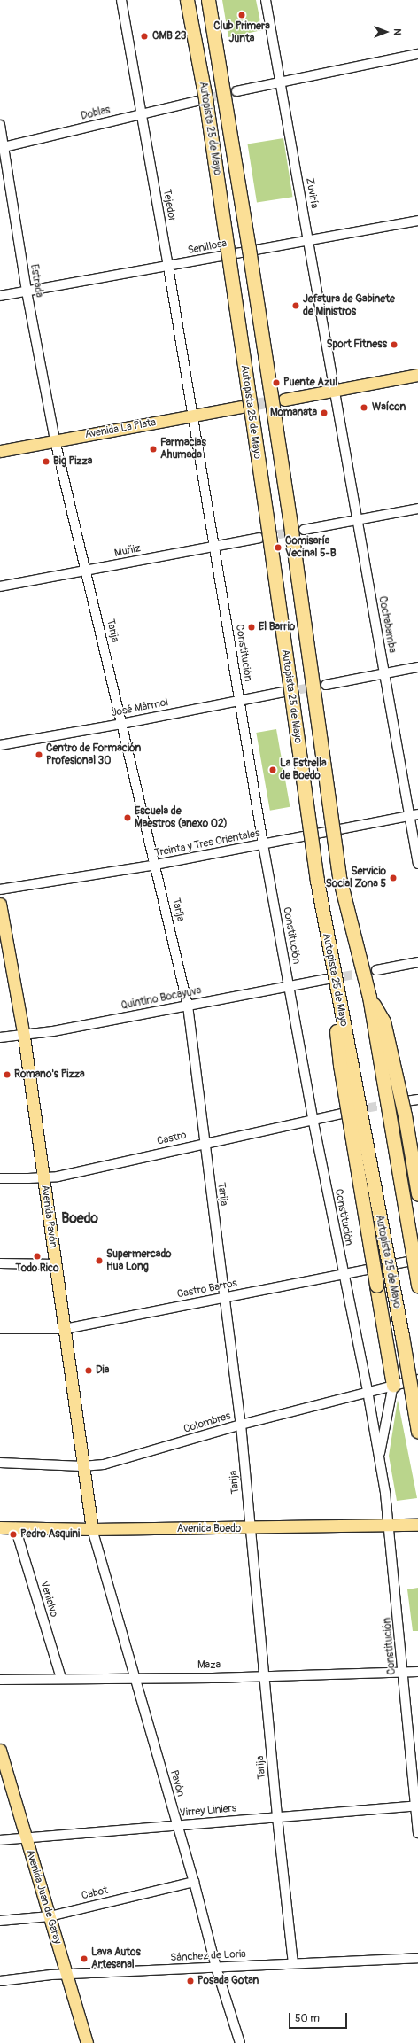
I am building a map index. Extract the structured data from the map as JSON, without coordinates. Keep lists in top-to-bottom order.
{
  "streets": {
    "highway": ["Autopista 25 de Mayo"],
    "main road": [
      "Avenida La Plata",
      "Avenida Pavón",
      "Avenida Boedo",
      "Avenida Juan de Garay"
    ],
    "street": [
      "Doblas",
      "Zuviría",
      "Tejedor",
      "Senillosa",
      "Estrada",
      "Muñiz",
      "Cochabamba",
      "Tarija",
      "Constitución",
      "José Mármol",
      "Treinta y Tres Orientales",
      "Quintino Bocayuva",
      "Castro",
      "Castro Barros",
      "Colombres",
      "Venialvo",
      "Maza",
      "Pavón",
      "Virrey Liniers",
      "Cabot",
      "Sánchez de Loria"
    ]
  },
  "crossings": [
    ["Doblas", "Tejedor"],
    ["Doblas", "Estrada"],
    ["Zuviría", "Senillosa"],
    ["Zuviría", "Cochabamba"],
    ["Tejedor", "Senillosa"],
    ["Tejedor", "Avenida La Plata"],
    ["Tejedor", "Constitución"],
    ["Senillosa", "Estrada"],
    ["Estrada", "Avenida La Plata"],
    ["Estrada", "Tarija"],
    ["Avenida La Plata", "Tarija"],
    ["Avenida La Plata", "Constitución"],
    ["Muñiz", "Tarija"],
    ["Muñiz", "Constitución"],
    ["Cochabamba", "Treinta y Tres Orientales"],
    ["Tarija", "José Mármol"],
    ["Tarija", "Treinta y Tres Orientales"],
    ["Tarija", "Quintino Bocayuva"],
    ["Tarija", "Castro"],
    ["Tarija", "Castro Barros"],
    ["Tarija", "Colombres"],
    ["Tarija", "Avenida Boedo"],
    ["Tarija", "Maza"],
    ["Tarija", "Virrey Liniers"],
    ["Tarija", "Sánchez de Loria"],
    ["Constitución", "José Mármol"],
    ["Constitución", "Treinta y Tres Orientales"],
    ["Constitución", "Quintino Bocayuva"],
    ["Constitución", "Castro"],
    ["Constitución", "Castro Barros"],
    ["Constitución", "Colombres"],
    ["Constitución", "Avenida Boedo"],
    ["Constitución", "Maza"],
    ["Constitución", "Virrey Liniers"],
    ["Quintino Bocayuva", "Avenida Pavón"],
    ["Castro", "Avenida Pavón"],
    ["Avenida Pavón", "Castro Barros"],
    ["Avenida Pavón", "Colombres"],
    ["Avenida Pavón", "Avenida Boedo"],
    ["Avenida Pavón", "Pavón"],
    ["Avenida Boedo", "Venialvo"],
    ["Avenida Boedo", "Pavón"],
    ["Venialvo", "Maza"],
    ["Maza", "Pavón"],
    ["Pavón", "Virrey Liniers"],
    ["Pavón", "Cabot"],
    ["Pavón", "Sánchez de Loria"],
    ["Virrey Liniers", "Avenida Juan de Garay"],
    ["Cabot", "Avenida Juan de Garay"],
    ["Avenida Juan de Garay", "Sánchez de Loria"]
  ],
  "districts": ["Boedo"],
  "places": [
    "Club Primera Junta",
    "CMB 23",
    "Jefatura de Gabinete de Ministros",
    "Sport Fitness",
    "Puente Azul",
    "Waícon",
    "Momanata",
    "Farmacias Ahumada",
    "Big Pizza",
    "Comisaría Vecinal 5-B",
    "El Barrio",
    "Centro de Formación Profesional 30",
    "La Estrella de Boedo",
    "Escuela de Maestros (anexo 02)",
    "Servicio Social Zona 5",
    "Romano's Pizza",
    "Todo Rico",
    "Supermercado Hua Long",
    "Dia",
    "Pedro Asquini",
    "Lava Autos Artesanal",
    "Posada Gotan"
  ],
  "scale_bar": "50 m",
  "north": "right"
}
